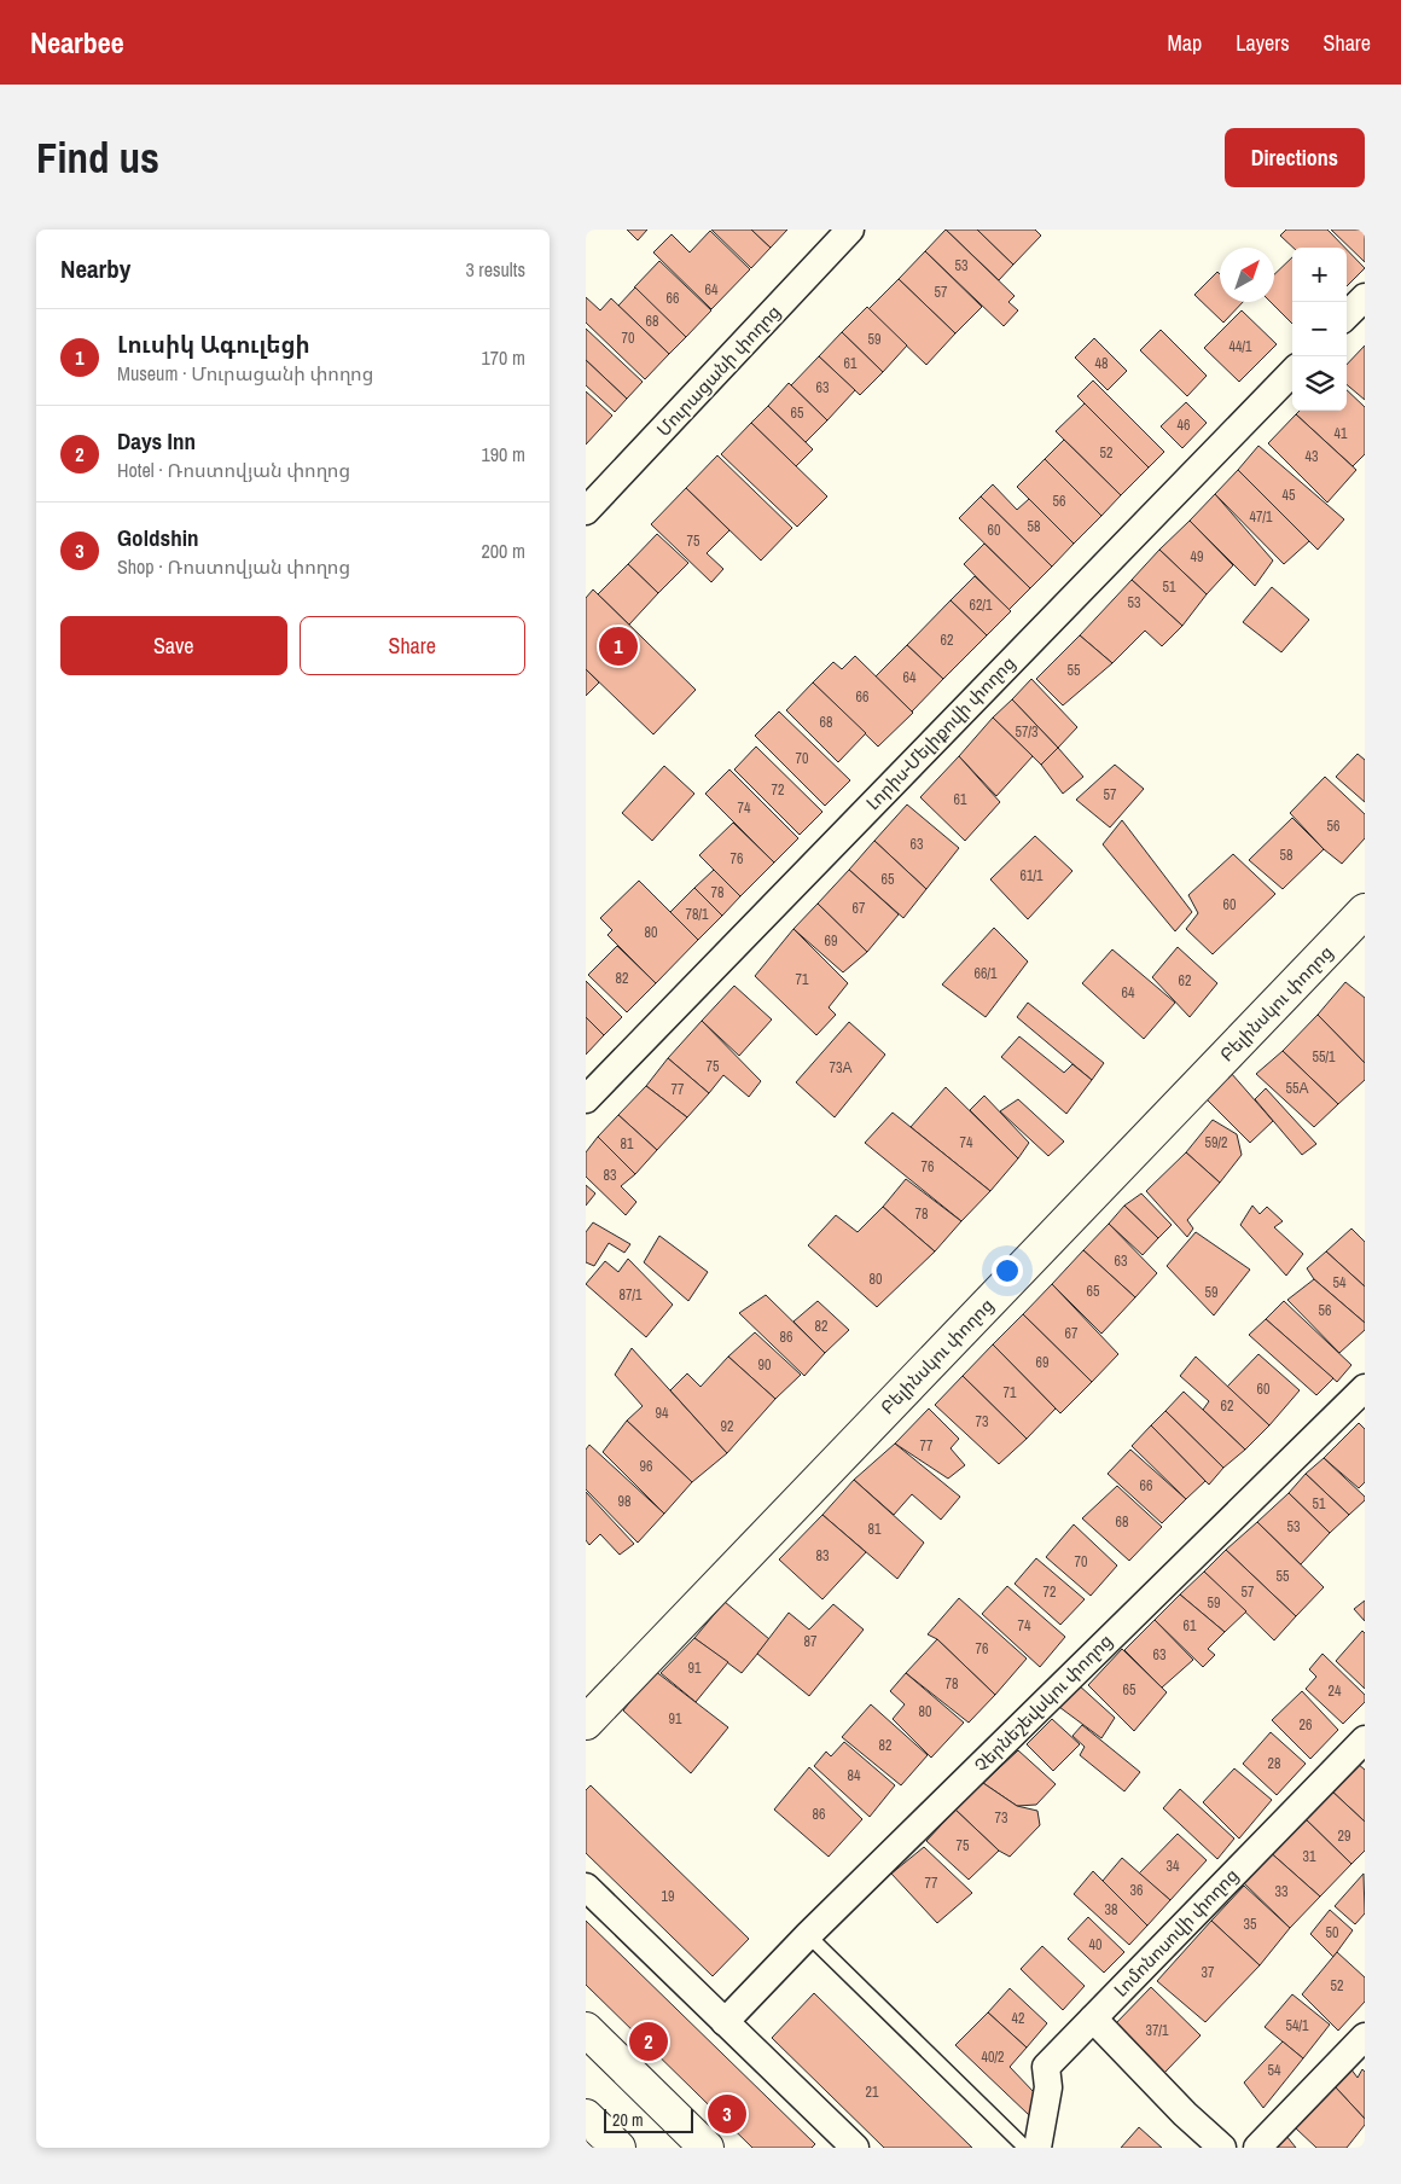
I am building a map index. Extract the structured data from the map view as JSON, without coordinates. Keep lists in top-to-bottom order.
{
  "streets": {
    "main road": ["Բելինսկու փողոց"],
    "street": [
      "Մուրացանի փողոց",
      "Լորիս-Մելիքովի փողոց",
      "Չերնեշեվսկու փողոց",
      "Լոմոնոսովի փողոց"
    ]
  },
  "house_numbers": [
    "53",
    "64",
    "57",
    "66",
    "68",
    "70",
    "59",
    "44/1",
    "61",
    "48",
    "63",
    "65",
    "46",
    "41",
    "52",
    "43",
    "45",
    "56",
    "47/1",
    "58",
    "60",
    "75",
    "49",
    "51",
    "53",
    "62/1",
    "62",
    "55",
    "64",
    "66",
    "68",
    "57/3",
    "70",
    "72",
    "57",
    "61",
    "74",
    "56",
    "63",
    "58",
    "76",
    "61/1",
    "65",
    "78",
    "60",
    "67",
    "78/1",
    "80",
    "69",
    "66/1",
    "82",
    "71",
    "62",
    "64",
    "55/1",
    "75",
    "73А",
    "55А",
    "77",
    "74",
    "59/2",
    "81",
    "76",
    "83",
    "78",
    "63",
    "80",
    "54",
    "65",
    "59",
    "87/1",
    "56",
    "82",
    "67",
    "86",
    "69",
    "90",
    "60",
    "71",
    "62",
    "94",
    "73",
    "92",
    "77",
    "96",
    "66",
    "98",
    "51",
    "68",
    "53",
    "81",
    "83",
    "70",
    "55",
    "72",
    "57",
    "59",
    "74",
    "61",
    "87",
    "76",
    "63",
    "91",
    "78",
    "65",
    "24",
    "80",
    "91",
    "26",
    "82",
    "28",
    "84",
    "86",
    "73",
    "29",
    "75",
    "31",
    "34",
    "77",
    "36",
    "33",
    "19",
    "38",
    "35",
    "50",
    "40",
    "37",
    "52",
    "42",
    "54/1",
    "37/1",
    "40/2",
    "54",
    "21"
  ],
  "scale_bar": "20 m",
  "north": "top right",
  "page": {
    "header": "Nearbee",
    "nav": ["Map", "Layers", "Share"],
    "buttons": [
      "Directions",
      ["Save", "Share"]
    ],
    "title": "Find us",
    "heading": ["Nearby", "3 results"],
    "map_buttons": ["+", "−"],
    "list": [
      {
        "mark": "1",
        "name": "Լուսիկ Ագուլեցի",
        "note": "Museum · Մուրացանի փողոց",
        "value": "170 m"
      },
      {
        "mark": "2",
        "name": "Days Inn",
        "note": "Hotel · Ռոստովյան փողոց",
        "value": "190 m"
      },
      {
        "mark": "3",
        "name": "Goldshin",
        "note": "Shop · Ռոստովյան փողոց",
        "value": "200 m"
      }
    ],
    "pins": ["1", "2", "3"],
    "scale": "20 m"
  }
}
